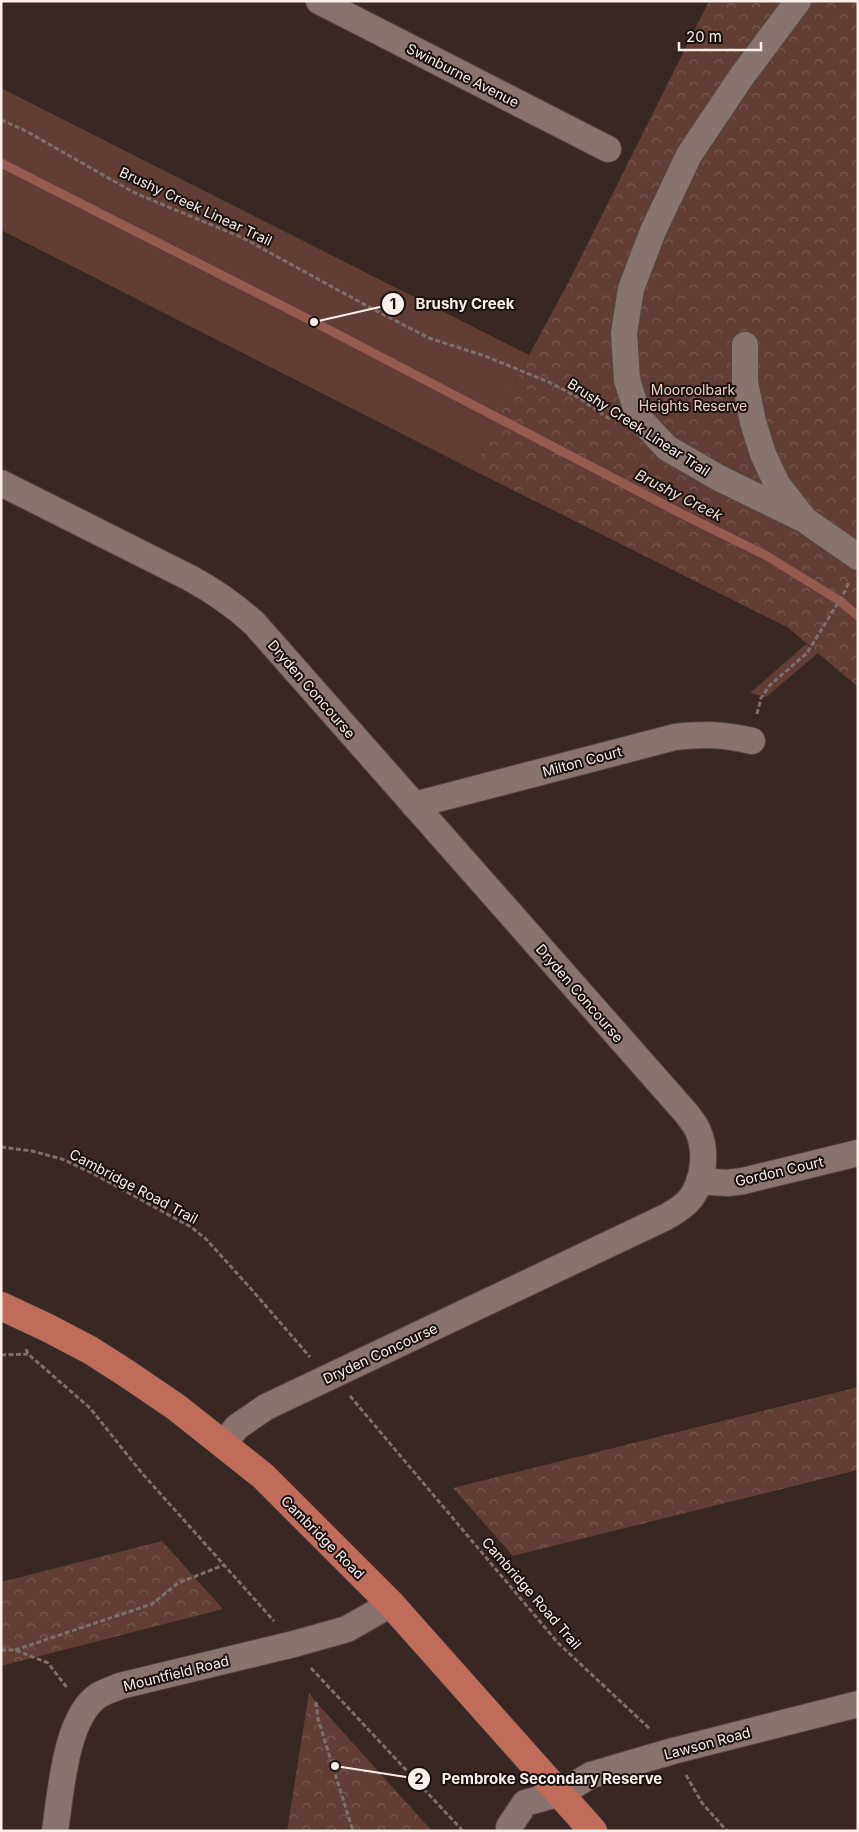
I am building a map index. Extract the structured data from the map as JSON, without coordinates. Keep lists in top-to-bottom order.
{
  "streets": {
    "main road": ["Cambridge Road"],
    "street": [
      "Swinburne Avenue",
      "Dryden Concourse",
      "Milton Court",
      "Gordon Court",
      "Mountfield Road",
      "Lawson Road"
    ],
    "path": ["Brushy Creek Linear Trail", "Cambridge Road Trail"]
  },
  "crossings": [
    ["Dryden Concourse", "Milton Court"],
    ["Dryden Concourse", "Gordon Court"],
    ["Dryden Concourse", "Cambridge Road"],
    ["Cambridge Road Trail", "Lawson Road"],
    ["Cambridge Road", "Mountfield Road"],
    ["Cambridge Road", "Lawson Road"]
  ],
  "water": ["Brushy Creek"],
  "parks": ["Mooroolbark Heights Reserve"],
  "places": ["Brushy Creek", "Pembroke Secondary Reserve"],
  "scale_bar": "20 m"
}
